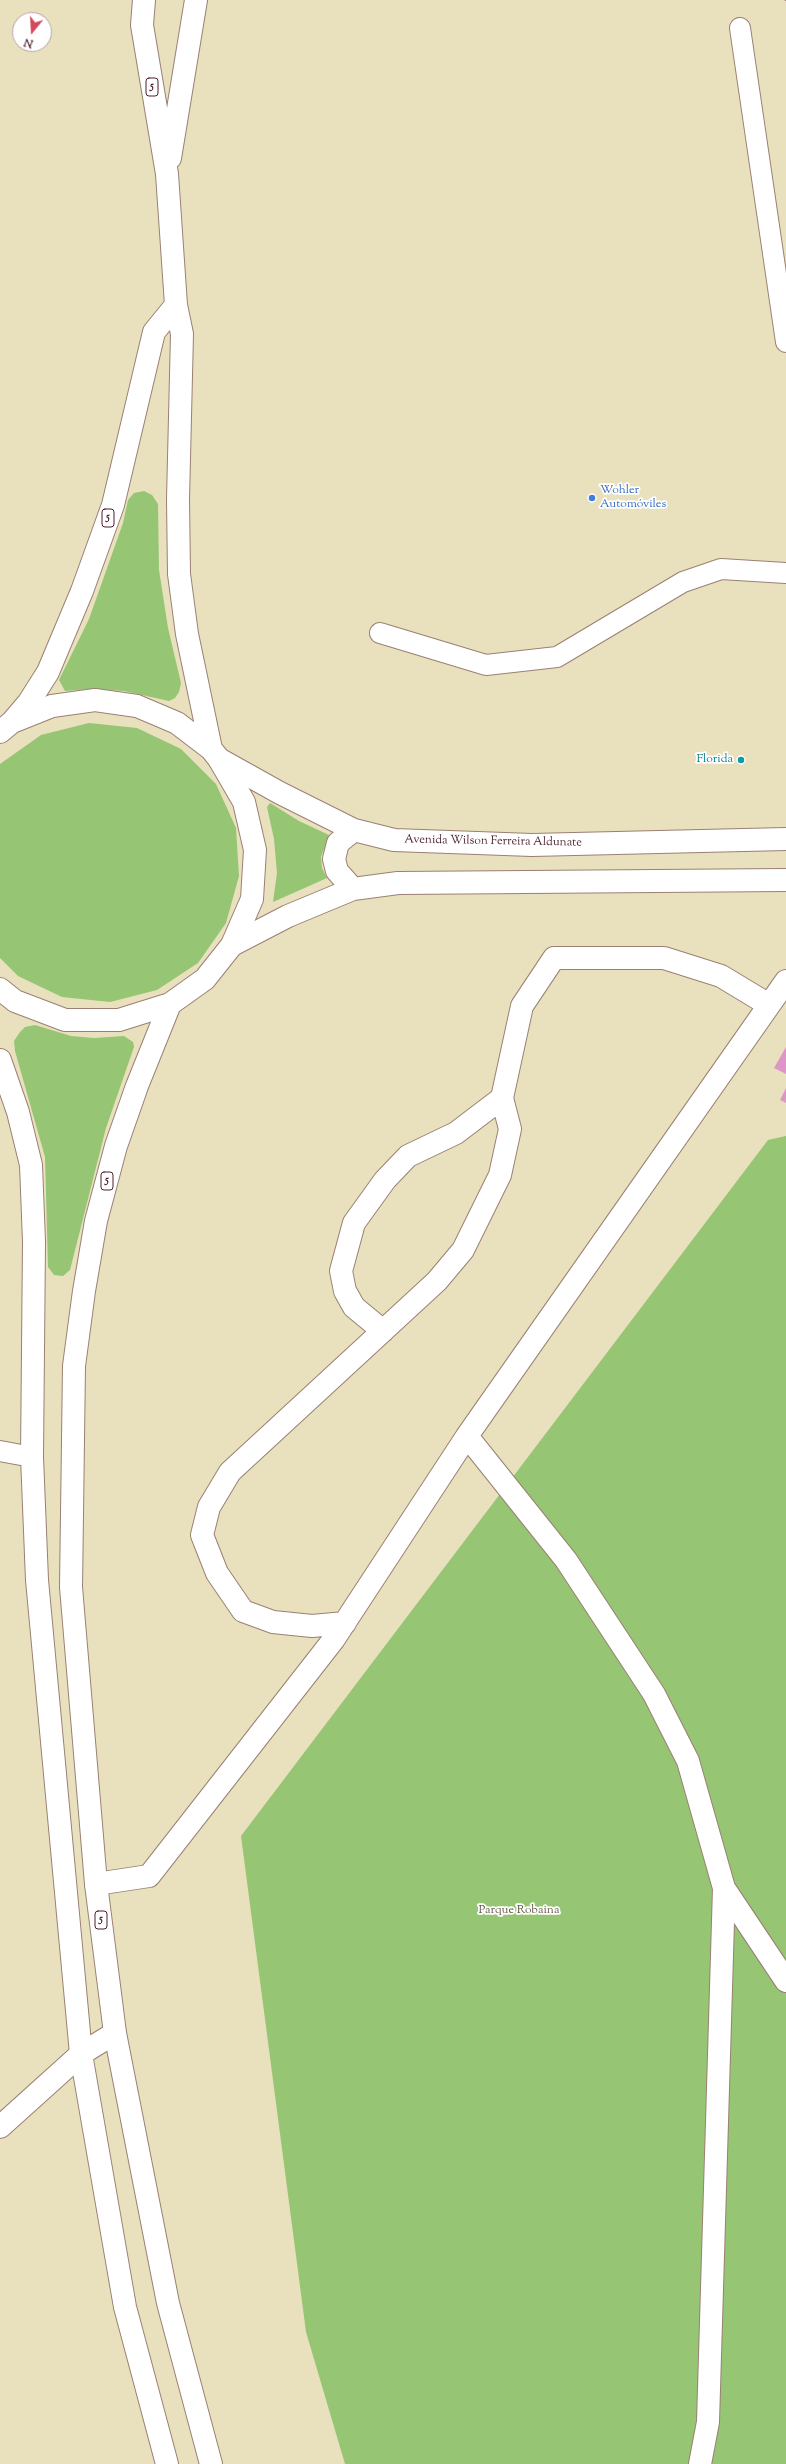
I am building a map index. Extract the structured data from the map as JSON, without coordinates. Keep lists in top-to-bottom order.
{
  "streets": {
    "main road": ["5", "Avenida Wilson Ferreira Aldunate"]
  },
  "crossings": [
    ["5", "Avenida Wilson Ferreira Aldunate"]
  ],
  "parks": ["Parque Robaina"],
  "places": ["Wohler Automóviles", "Florida"],
  "north": "bottom"
}
